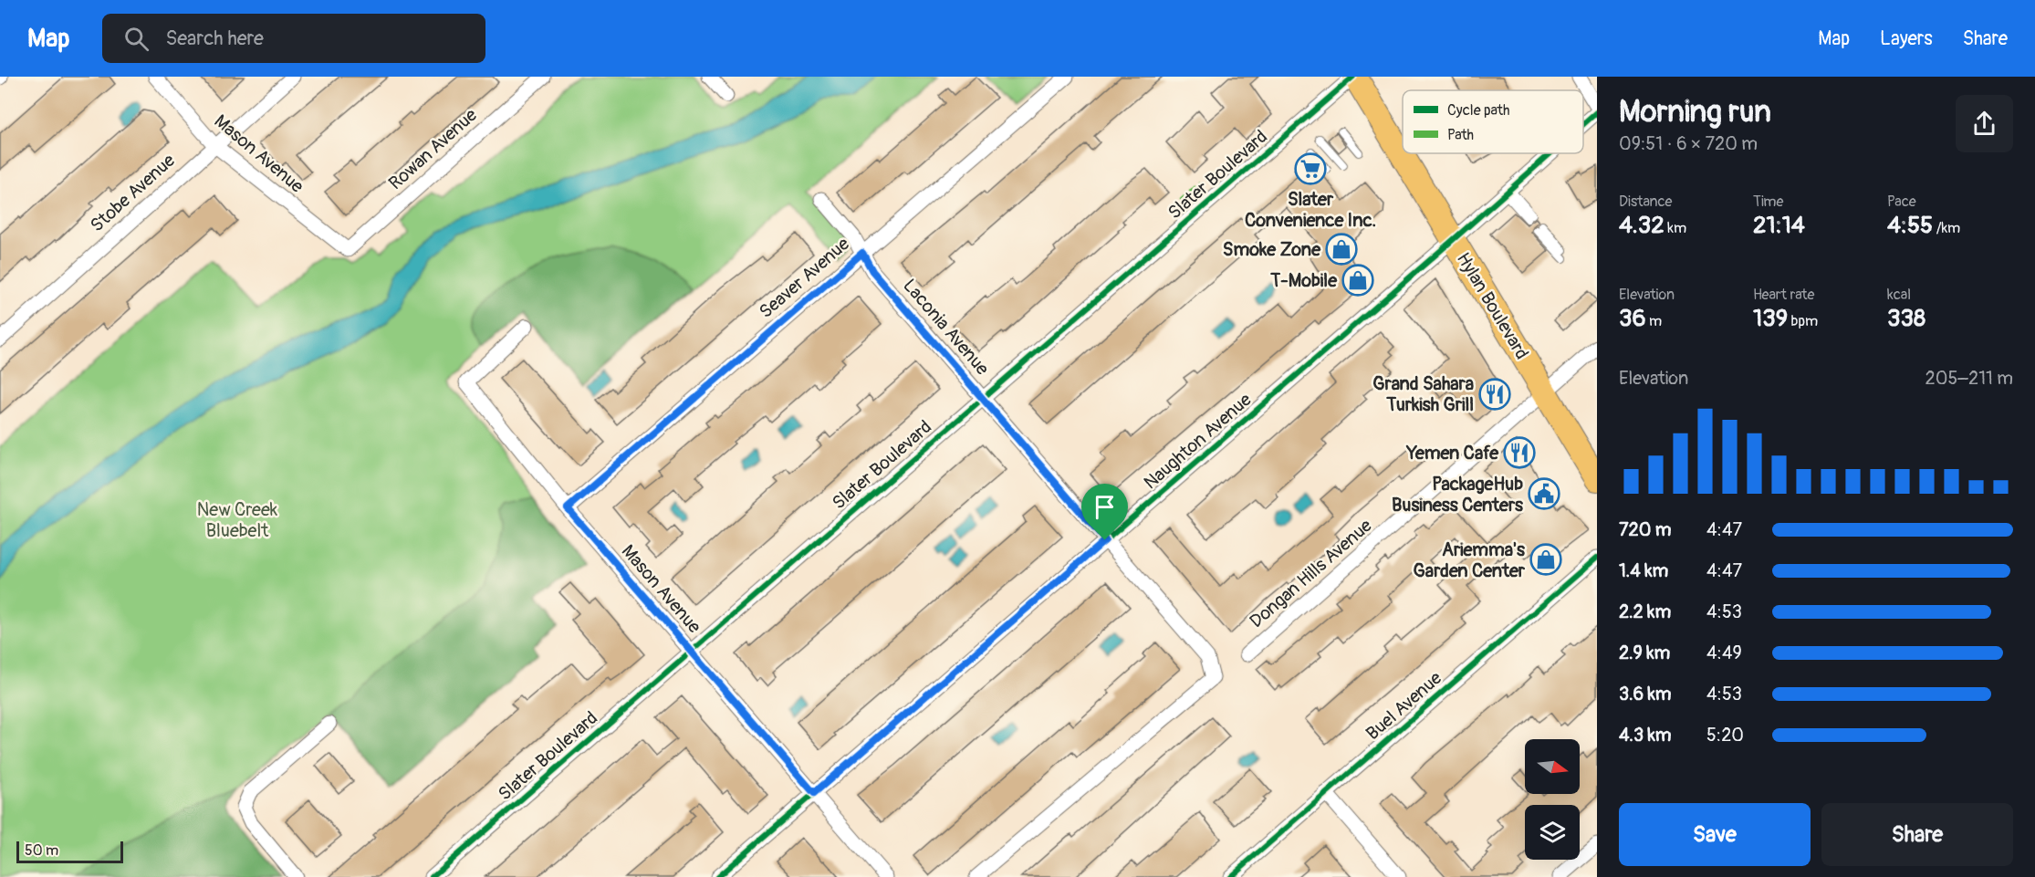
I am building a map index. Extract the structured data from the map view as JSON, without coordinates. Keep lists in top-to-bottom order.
{
  "streets": {
    "main road": ["Hylan Boulevard"],
    "street": [
      "Rowan Avenue",
      "Mason Avenue",
      "Slater Boulevard",
      "Stobe Avenue",
      "Seaver Avenue",
      "Laconia Avenue",
      "Naughton Avenue",
      "Dongan Hills Avenue",
      "Buel Avenue"
    ]
  },
  "crossings": [
    ["Rowan Avenue", "Mason Avenue"],
    ["Mason Avenue", "Slater Boulevard"],
    ["Mason Avenue", "Stobe Avenue"],
    ["Mason Avenue", "Seaver Avenue"],
    ["Mason Avenue", "Naughton Avenue"],
    ["Slater Boulevard", "Hylan Boulevard"],
    ["Slater Boulevard", "Laconia Avenue"],
    ["Seaver Avenue", "Laconia Avenue"],
    ["Hylan Boulevard", "Naughton Avenue"],
    ["Hylan Boulevard", "Dongan Hills Avenue"],
    ["Laconia Avenue", "Naughton Avenue"]
  ],
  "parks": ["New Creek Bluebelt"],
  "places": {
    "supermarket": ["Slater Convenience Inc."],
    "shop": ["Smoke Zone", "T-Mobile", "Ariemma's Garden Center"],
    "restaurant": ["Grand Sahara Turkish Grill", "Yemen Cafe"],
    "public building": ["PackageHub Business Centers"]
  },
  "legend": ["Cycle path", "Path"],
  "scale_bar": "50 m",
  "north": "right",
  "page": {
    "header": "Map",
    "search": "Search here",
    "nav": ["Map", "Layers", "Share"],
    "heading": ["Morning run", "09:51 · 6 × 720 m"],
    "stats": [
      ["Distance", "4.32 km"],
      ["Time", "21:14"],
      ["Pace", "4:55 /km"],
      ["Elevation", "36 m"],
      ["Heart rate", "139 bpm"],
      ["kcal", "338"]
    ],
    "chart": ["Elevation", "205–211 m"],
    "list": [
      {
        "name": "720 m",
        "note": "4:47"
      },
      {
        "name": "1.4 km",
        "note": "4:47"
      },
      {
        "name": "2.2 km",
        "note": "4:53"
      },
      {
        "name": "2.9 km",
        "note": "4:49"
      },
      {
        "name": "3.6 km",
        "note": "4:53"
      },
      {
        "name": "4.3 km",
        "note": "5:20"
      }
    ],
    "buttons": ["Save", "Share"],
    "scale": "50 m"
  }
}
